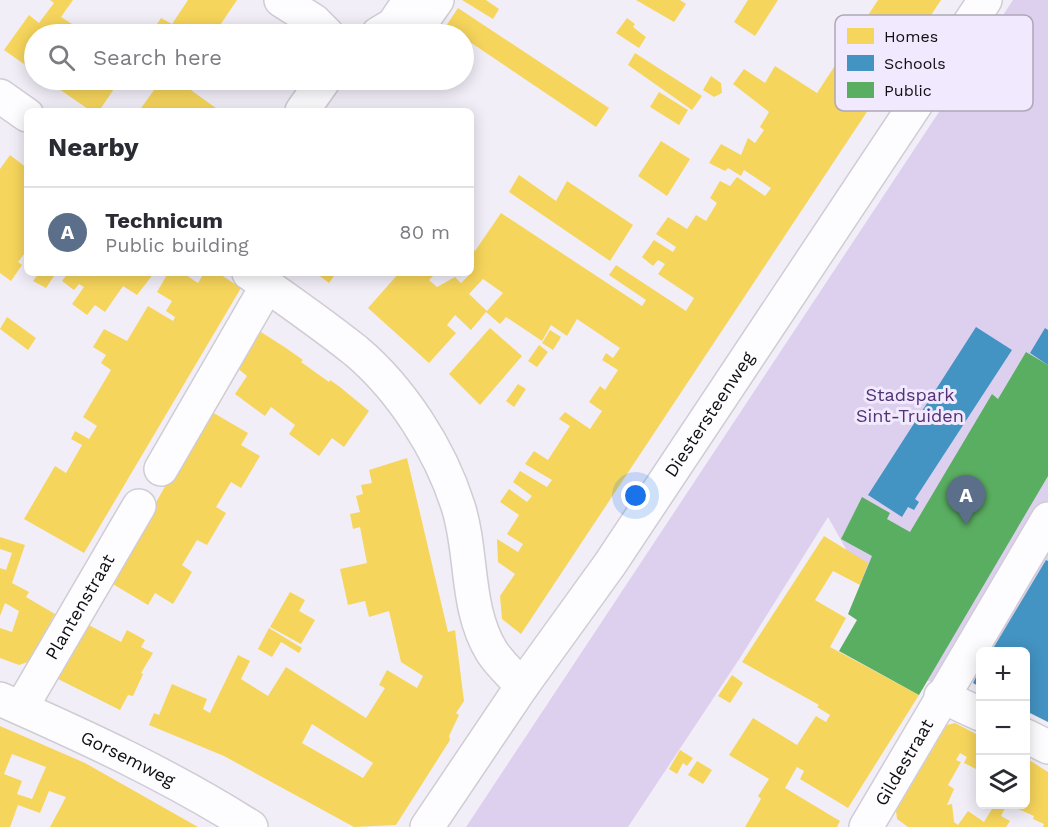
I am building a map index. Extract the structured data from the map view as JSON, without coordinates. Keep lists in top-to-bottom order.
{
  "streets": {
    "street": [
      "Diestersteenweg",
      "Plantenstraat",
      "Gorsemweg",
      "Gildestraat"
    ]
  },
  "crossings": [
    ["Plantenstraat", "Gorsemweg"]
  ],
  "parks": ["Stadspark Sint-Truiden"],
  "legend": ["Homes", "Schools", "Public"],
  "page": {
    "search": "Search here",
    "heading": "Nearby",
    "list": [
      {
        "mark": "A",
        "name": "Technicum",
        "note": "Public building",
        "value": "80 m"
      }
    ],
    "pins": "A",
    "map_buttons": ["+", "−"]
  }
}
